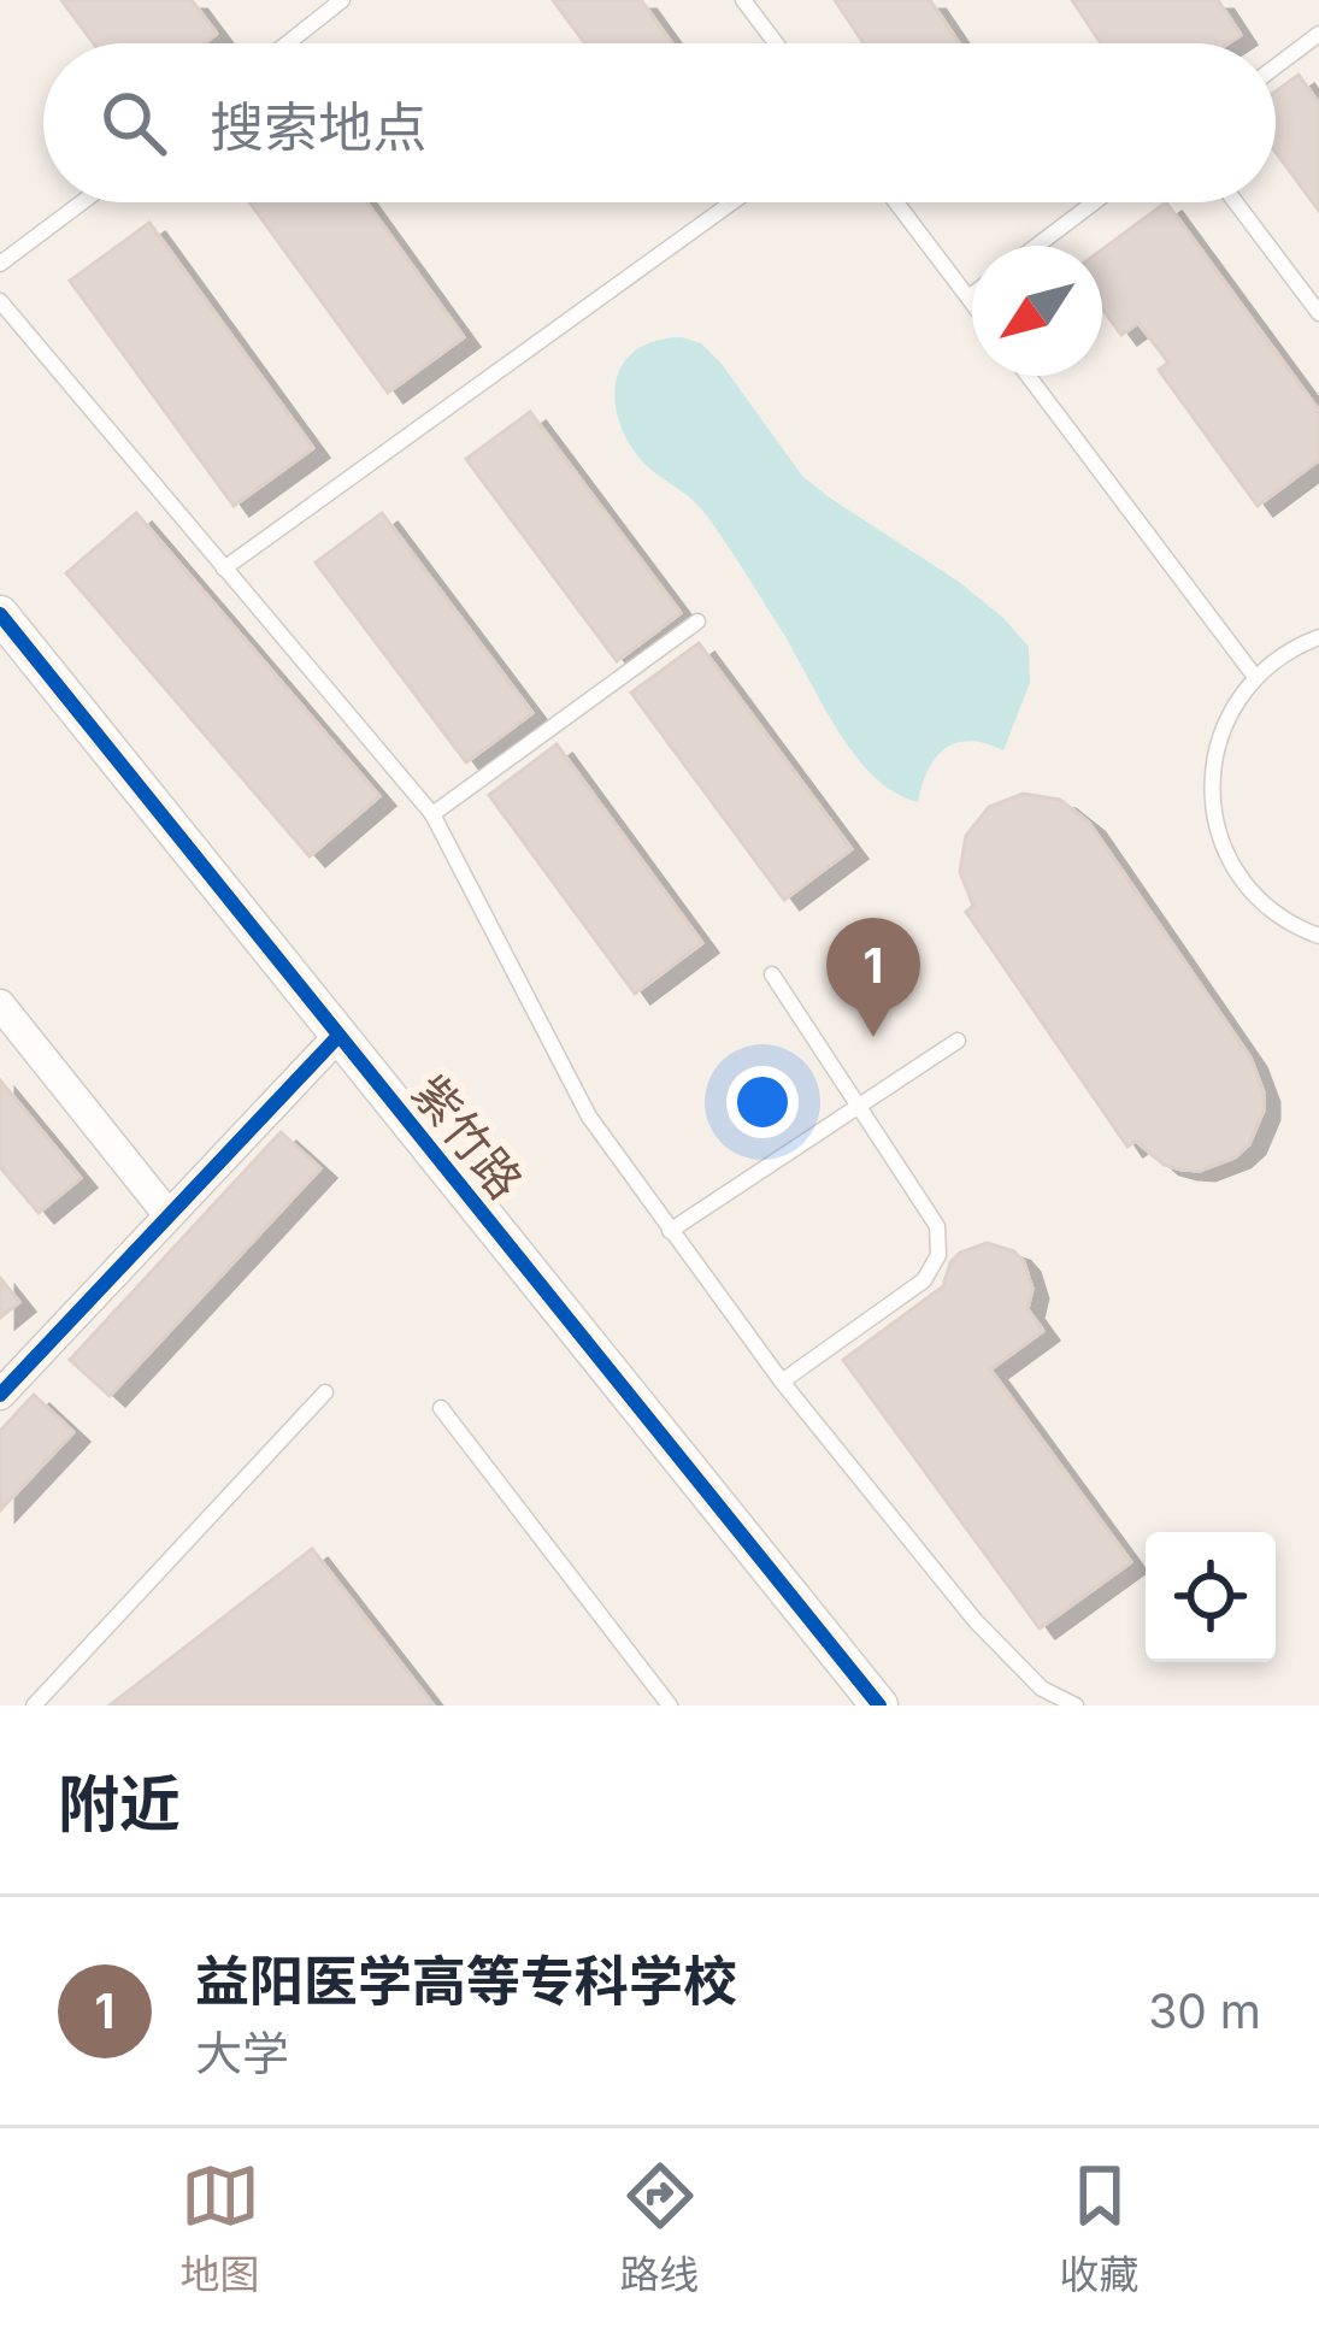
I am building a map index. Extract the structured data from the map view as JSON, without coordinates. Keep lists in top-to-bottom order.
{
  "streets": {
    "street": ["紫竹路"]
  },
  "north": "bottom left",
  "page": {
    "search": "搜索地点",
    "pins": "1",
    "heading": "附近",
    "list": [
      {
        "mark": "1",
        "name": "益阳医学高等专科学校",
        "note": "大学",
        "value": "30 m"
      }
    ],
    "nav": ["地图", "路线", "收藏"]
  }
}
